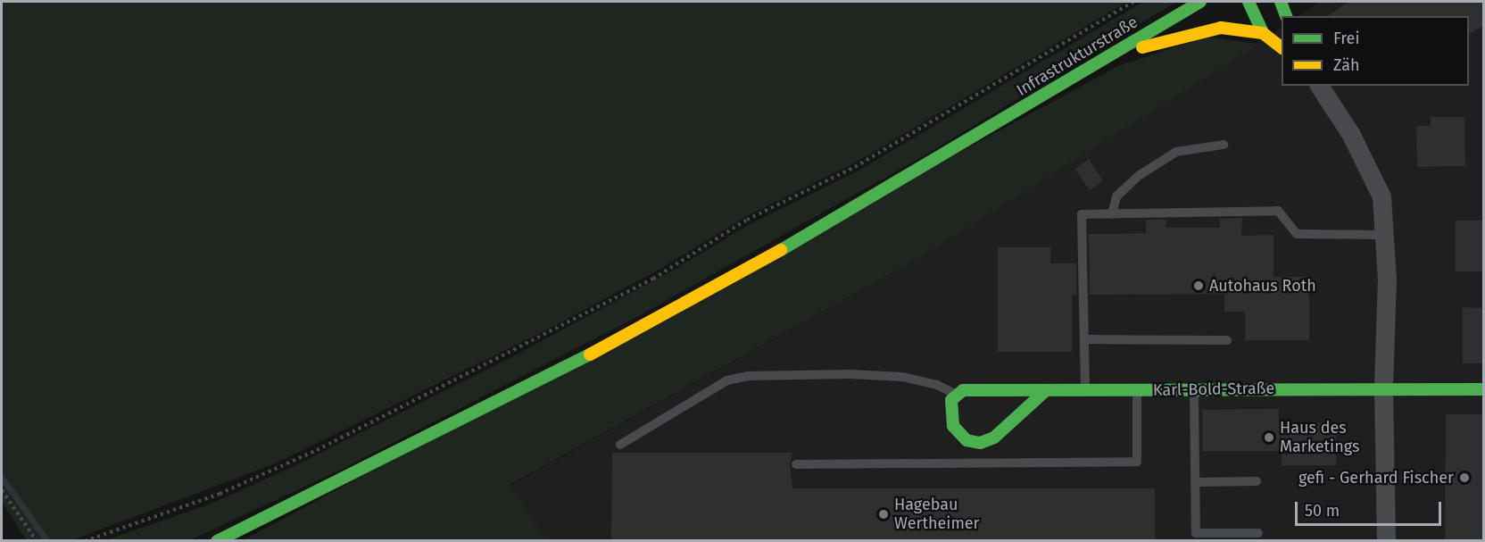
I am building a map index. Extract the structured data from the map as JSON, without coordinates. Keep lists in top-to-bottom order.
{
  "streets": {
    "street": ["Infrastrukturstraße", "Karl-Bold-Straße"]
  },
  "places": [
    "Autohaus Roth",
    "Haus des Marketings",
    "gefi - Gerhard Fischer",
    "Hagebau Wertheimer"
  ],
  "legend": ["Frei", "Zäh"],
  "scale_bar": "50 m"
}
